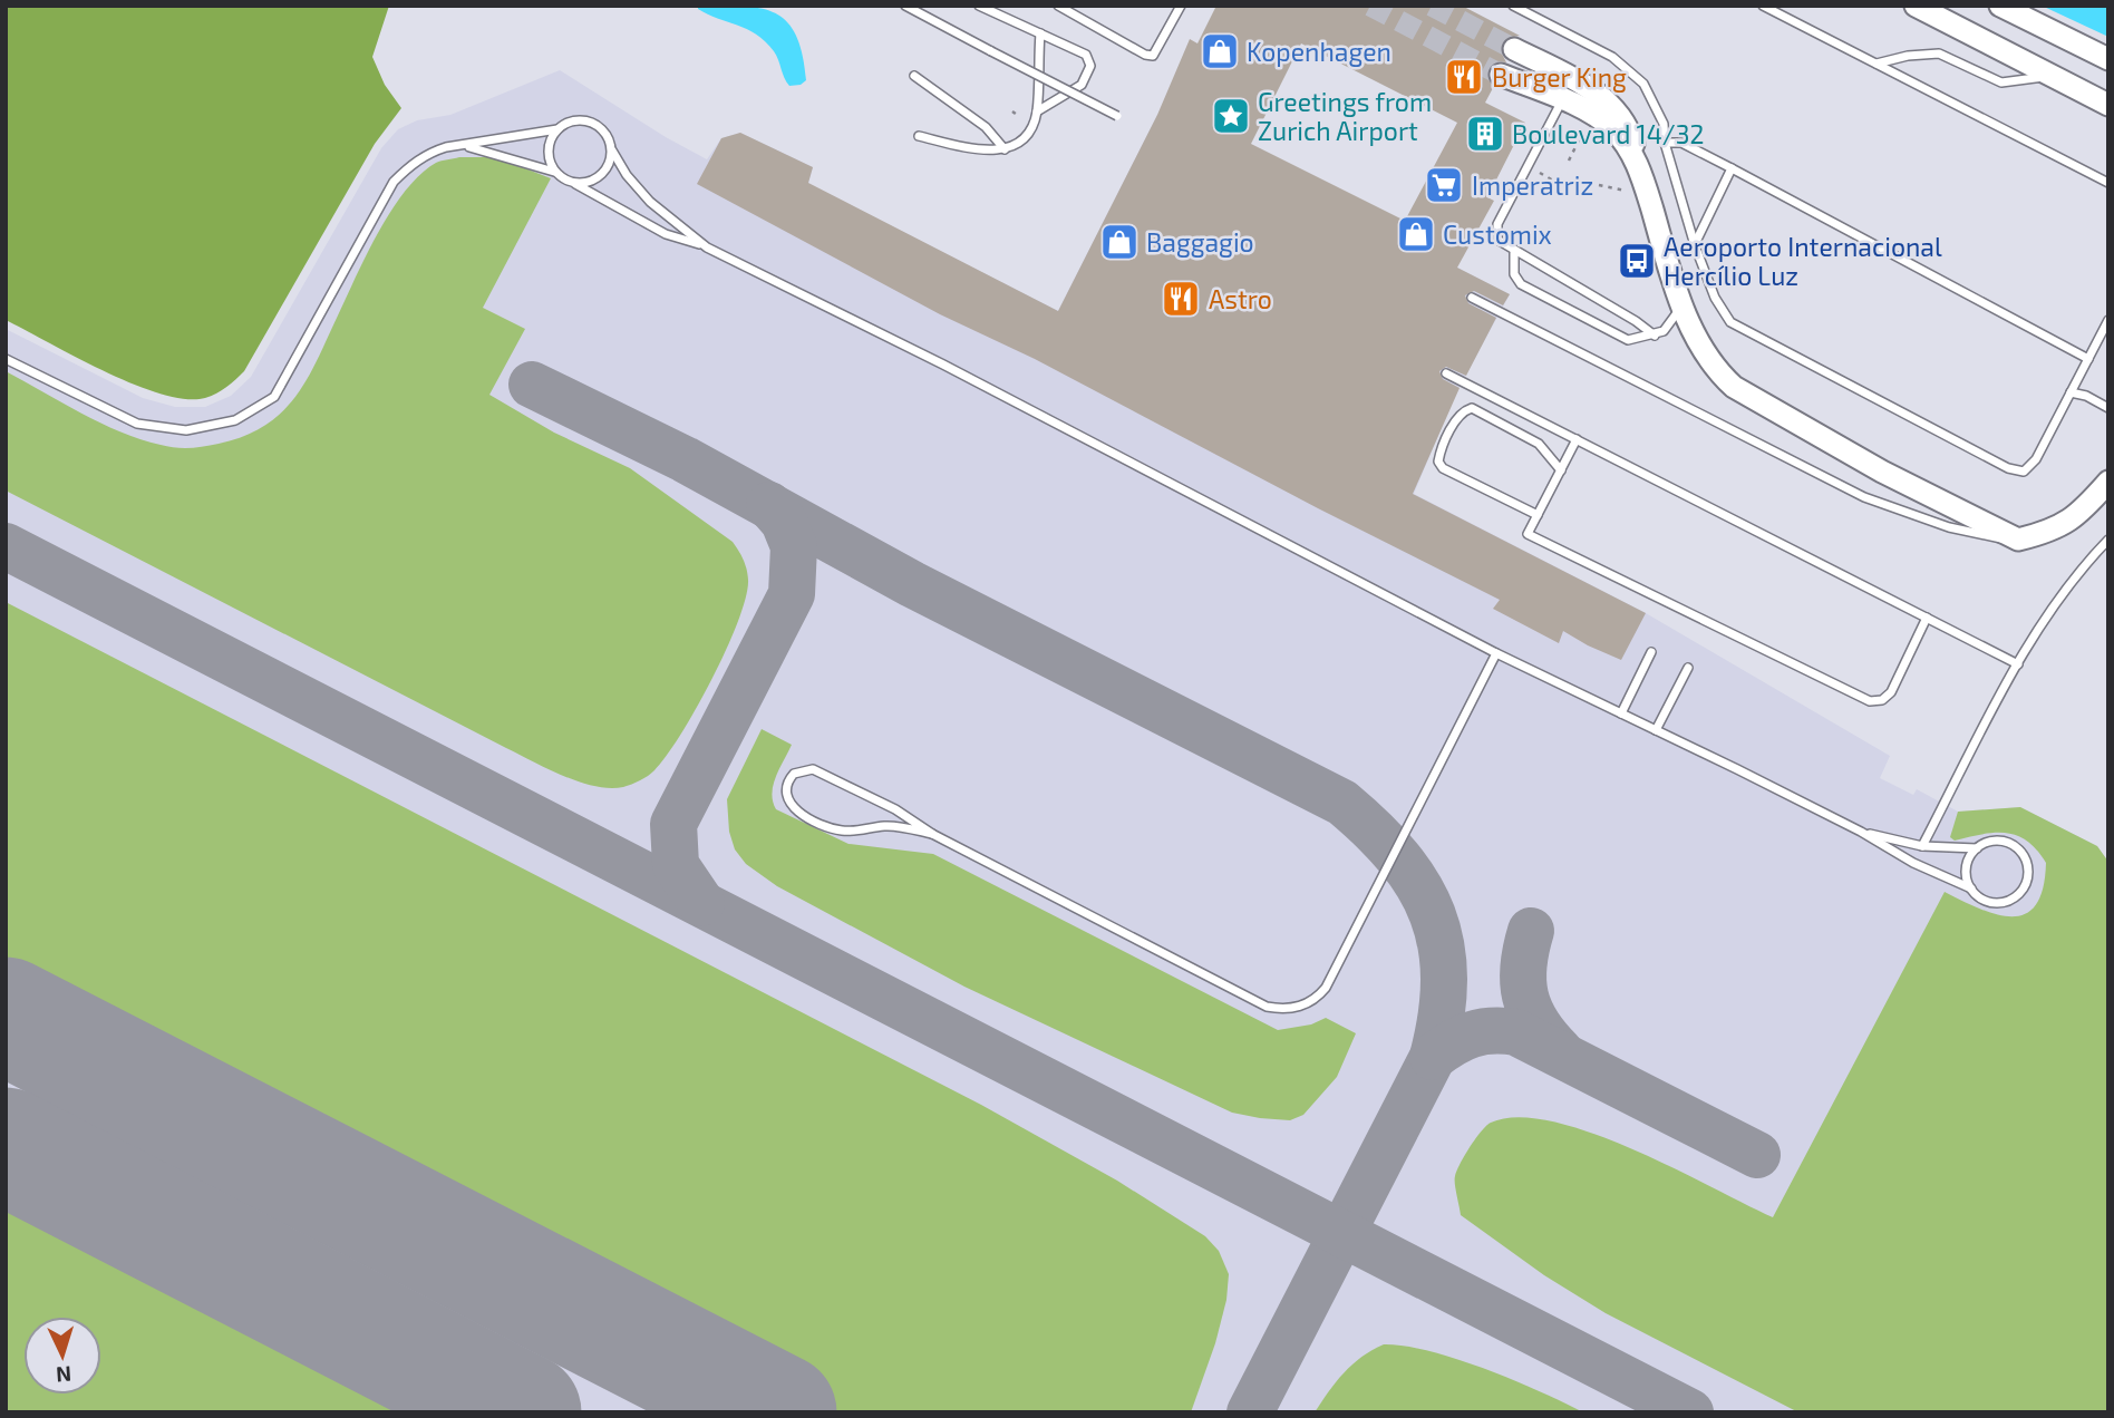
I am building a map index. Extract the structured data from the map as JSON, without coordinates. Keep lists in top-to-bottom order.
{
  "places": {
    "shop": ["Kopenhagen", "Customix", "Baggagio"],
    "restaurant": ["Burger King", "Astro"],
    "place": ["Greetings from Zurich Airport"],
    "building": ["Boulevard 14/32"],
    "supermarket": ["Imperatriz"],
    "bus stop": ["Aeroporto Internacional Hercílio Luz"]
  },
  "north": "bottom"
}
